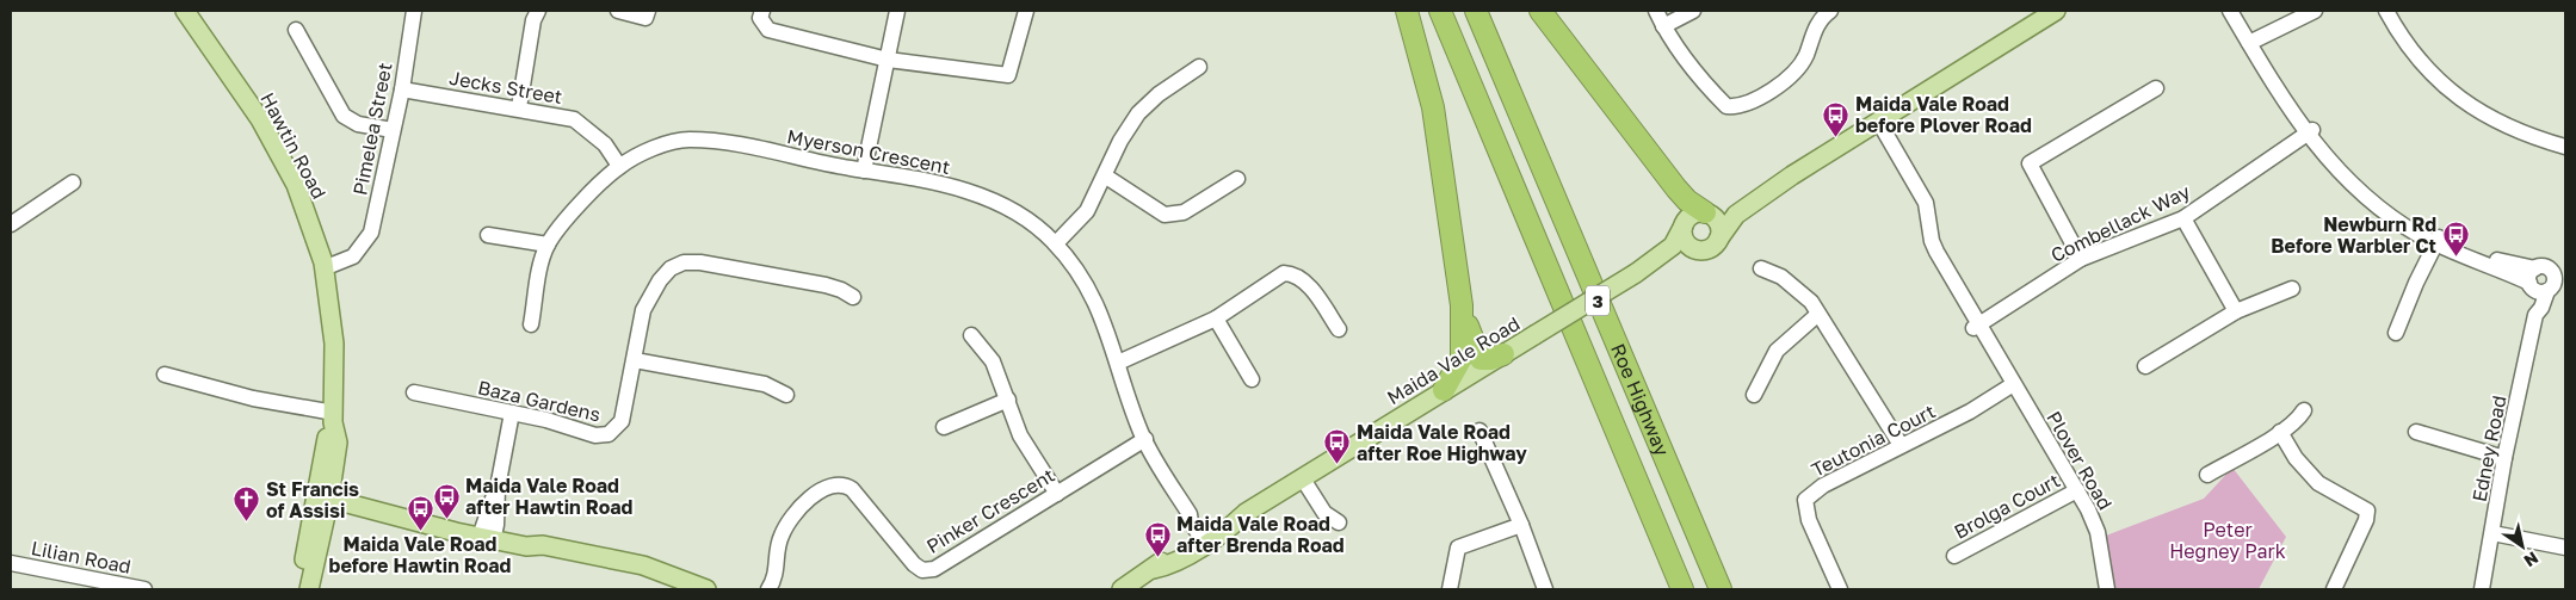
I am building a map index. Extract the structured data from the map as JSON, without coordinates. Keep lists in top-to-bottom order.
{
  "streets": {
    "highway": ["3", "Roe Highway"],
    "main road": ["Hawtin Road", "Maida Vale Road"],
    "street": [
      "Jecks Street",
      "Pimelea Street",
      "Myerson Crescent",
      "Combellack Way",
      "Baza Gardens",
      "Teutonia Court",
      "Edney Road",
      "Plover Road",
      "Brolga Court",
      "Pinker Crescent",
      "Lilian Road"
    ]
  },
  "crossings": [
    ["Jecks Street", "Pimelea Street"],
    ["Jecks Street", "Myerson Crescent"],
    ["Pimelea Street", "Hawtin Road"],
    ["Myerson Crescent", "Maida Vale Road"],
    ["Myerson Crescent", "Pinker Crescent"],
    ["Combellack Way", "Plover Road"],
    ["Teutonia Court", "Plover Road"],
    ["Plover Road", "Brolga Court"]
  ],
  "parks": ["Peter Hegney Park"],
  "places": {
    "bus stop": [
      "Maida Vale Road before Plover Road",
      "Newburn Rd Before Warbler Ct",
      "Maida Vale Road after Roe Highway",
      "Maida Vale Road after Hawtin Road",
      "Maida Vale Road before Hawtin Road",
      "Maida Vale Road after Brenda Road"
    ],
    "church": ["St Francis of Assisi"]
  },
  "north": "bottom right"
}
